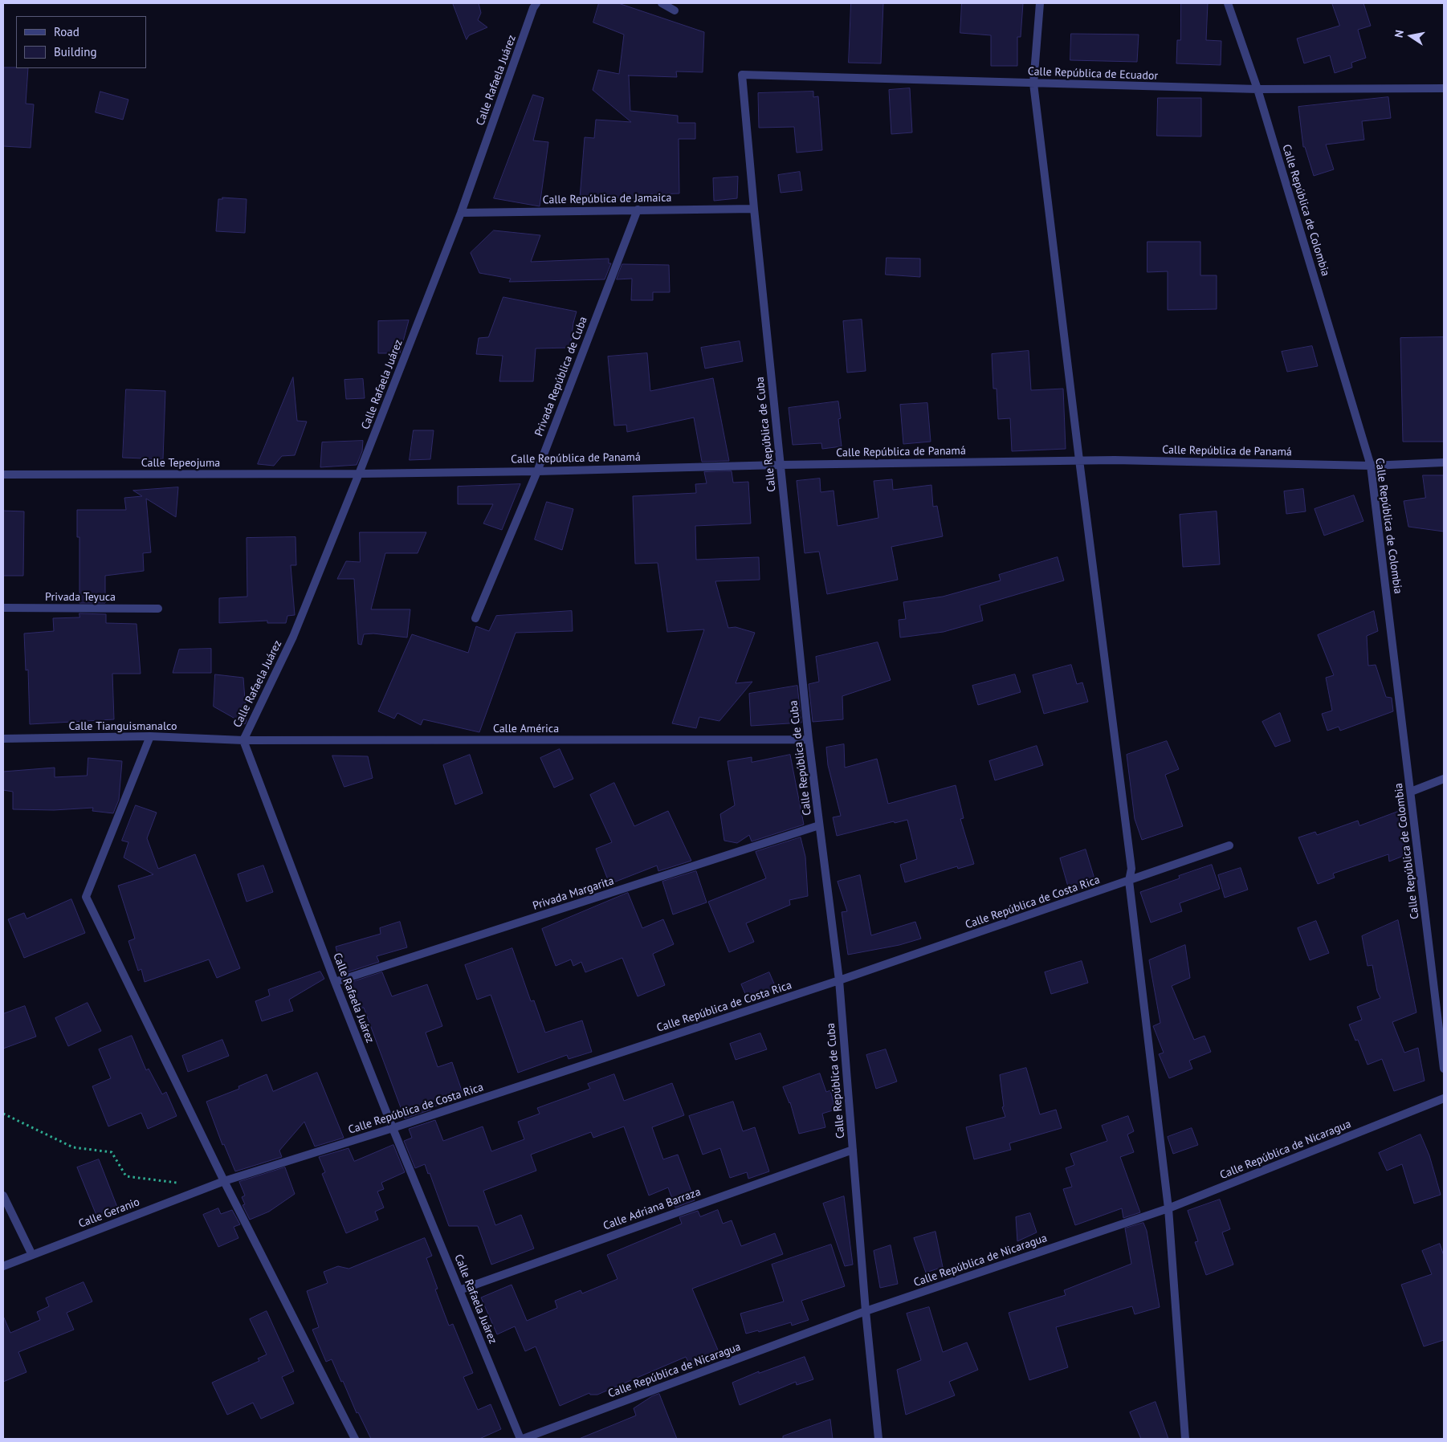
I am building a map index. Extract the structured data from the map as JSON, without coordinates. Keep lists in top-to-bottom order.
{
  "streets": {
    "street": [
      "Calle República de Ecuador",
      "Calle Rafaela Juárez",
      "Calle República de Jamaica",
      "Calle República de Colombia",
      "Privada República de Cuba",
      "Calle República de Cuba",
      "Calle República de Panamá",
      "Calle Tepeojuma",
      "Privada Teyuca",
      "Calle Tianguismanalco",
      "Calle América",
      "Privada Margarita",
      "Calle República de Costa Rica",
      "Calle República de Nicaragua",
      "Calle Adriana Barraza",
      "Calle Geranio"
    ]
  },
  "crossings": [
    ["Calle República de Ecuador", "Calle República de Colombia"],
    ["Calle República de Ecuador", "Calle República de Cuba"],
    ["Calle Rafaela Juárez", "Calle República de Jamaica"],
    ["Calle Rafaela Juárez", "Calle República de Panamá"],
    ["Calle Rafaela Juárez", "Calle Tepeojuma"],
    ["Calle Rafaela Juárez", "Calle Tianguismanalco"],
    ["Calle Rafaela Juárez", "Calle América"],
    ["Calle Rafaela Juárez", "Privada Margarita"],
    ["Calle Rafaela Juárez", "Calle República de Costa Rica"],
    ["Calle Rafaela Juárez", "Calle República de Nicaragua"],
    ["Calle Rafaela Juárez", "Calle Adriana Barraza"],
    ["Calle República de Jamaica", "Privada República de Cuba"],
    ["Calle República de Jamaica", "Calle República de Cuba"],
    ["Calle República de Colombia", "Calle República de Panamá"],
    ["Privada República de Cuba", "Calle República de Panamá"],
    ["Calle República de Cuba", "Calle República de Panamá"],
    ["Calle República de Cuba", "Calle América"],
    ["Calle República de Cuba", "Privada Margarita"],
    ["Calle República de Cuba", "Calle República de Costa Rica"],
    ["Calle República de Cuba", "Calle República de Nicaragua"],
    ["Calle República de Cuba", "Calle Adriana Barraza"],
    ["Calle República de Panamá", "Calle Tepeojuma"],
    ["Calle Tianguismanalco", "Calle América"],
    ["Calle República de Costa Rica", "Calle Geranio"]
  ],
  "legend": ["Road", "Building"],
  "north": "left"
}
